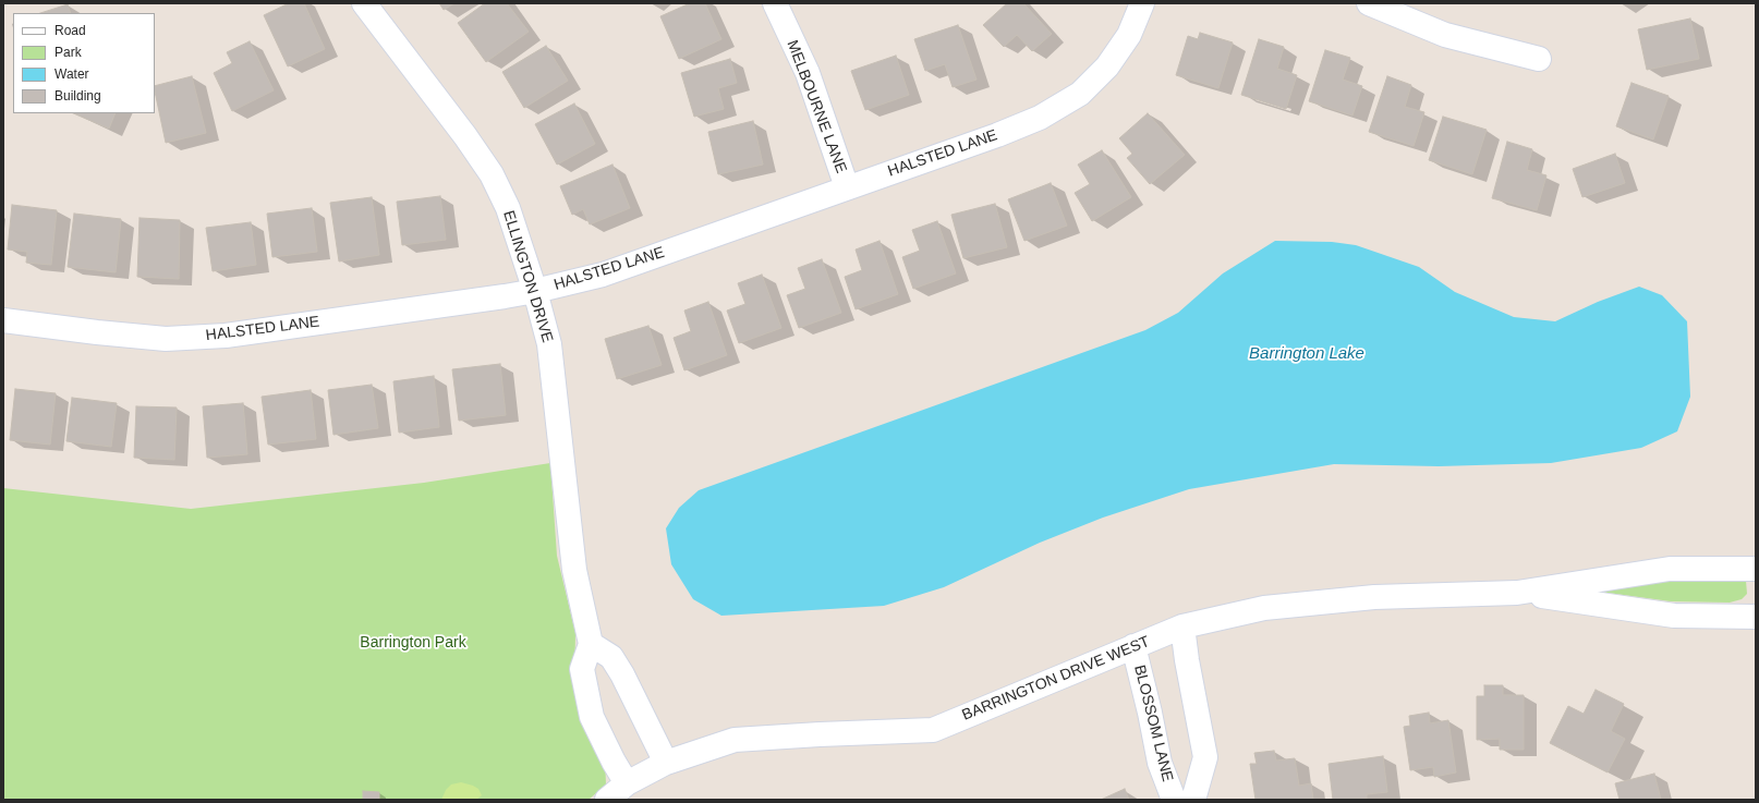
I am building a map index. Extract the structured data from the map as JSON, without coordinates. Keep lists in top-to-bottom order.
{
  "streets": {
    "street": [
      "MELBOURNE LANE",
      "HALSTED LANE",
      "ELLINGTON DRIVE",
      "BARRINGTON DRIVE WEST",
      "BLOSSOM LANE"
    ]
  },
  "crossings": [
    ["MELBOURNE LANE", "HALSTED LANE"],
    ["HALSTED LANE", "ELLINGTON DRIVE"],
    ["BARRINGTON DRIVE WEST", "BLOSSOM LANE"]
  ],
  "water": ["Barrington Lake"],
  "parks": ["Barrington Park"],
  "legend": [
    "Road",
    "Park",
    "Water",
    "Building"
  ]
}
